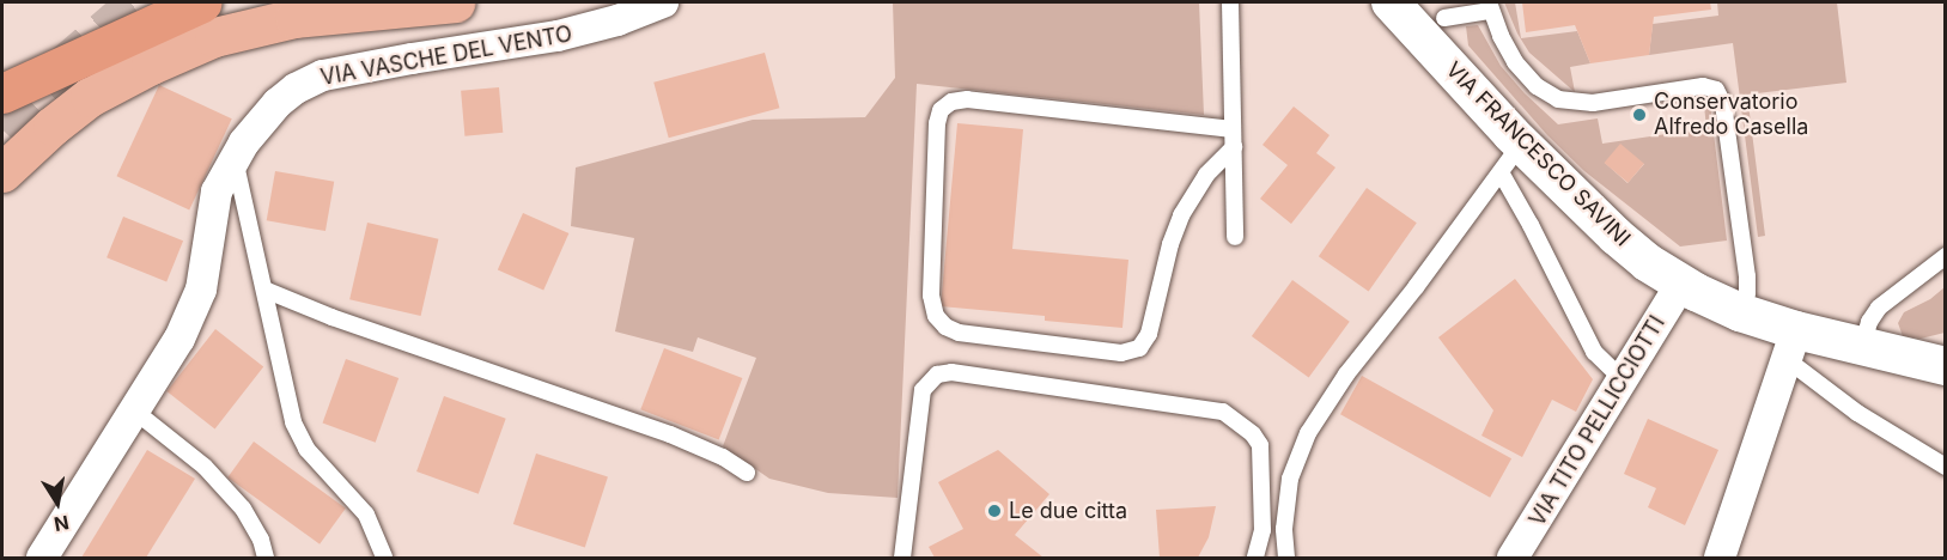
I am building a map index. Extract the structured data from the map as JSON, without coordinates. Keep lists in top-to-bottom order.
{
  "streets": {
    "street": ["VIA VASCHE DEL VENTO", "VIA FRANCESCO SAVINI", "VIA TITO PELLICCIOTTI"]
  },
  "crossings": [
    ["VIA FRANCESCO SAVINI", "VIA TITO PELLICCIOTTI"]
  ],
  "places": ["Conservatorio Alfredo Casella", "Le due citta"],
  "north": "bottom"
}
